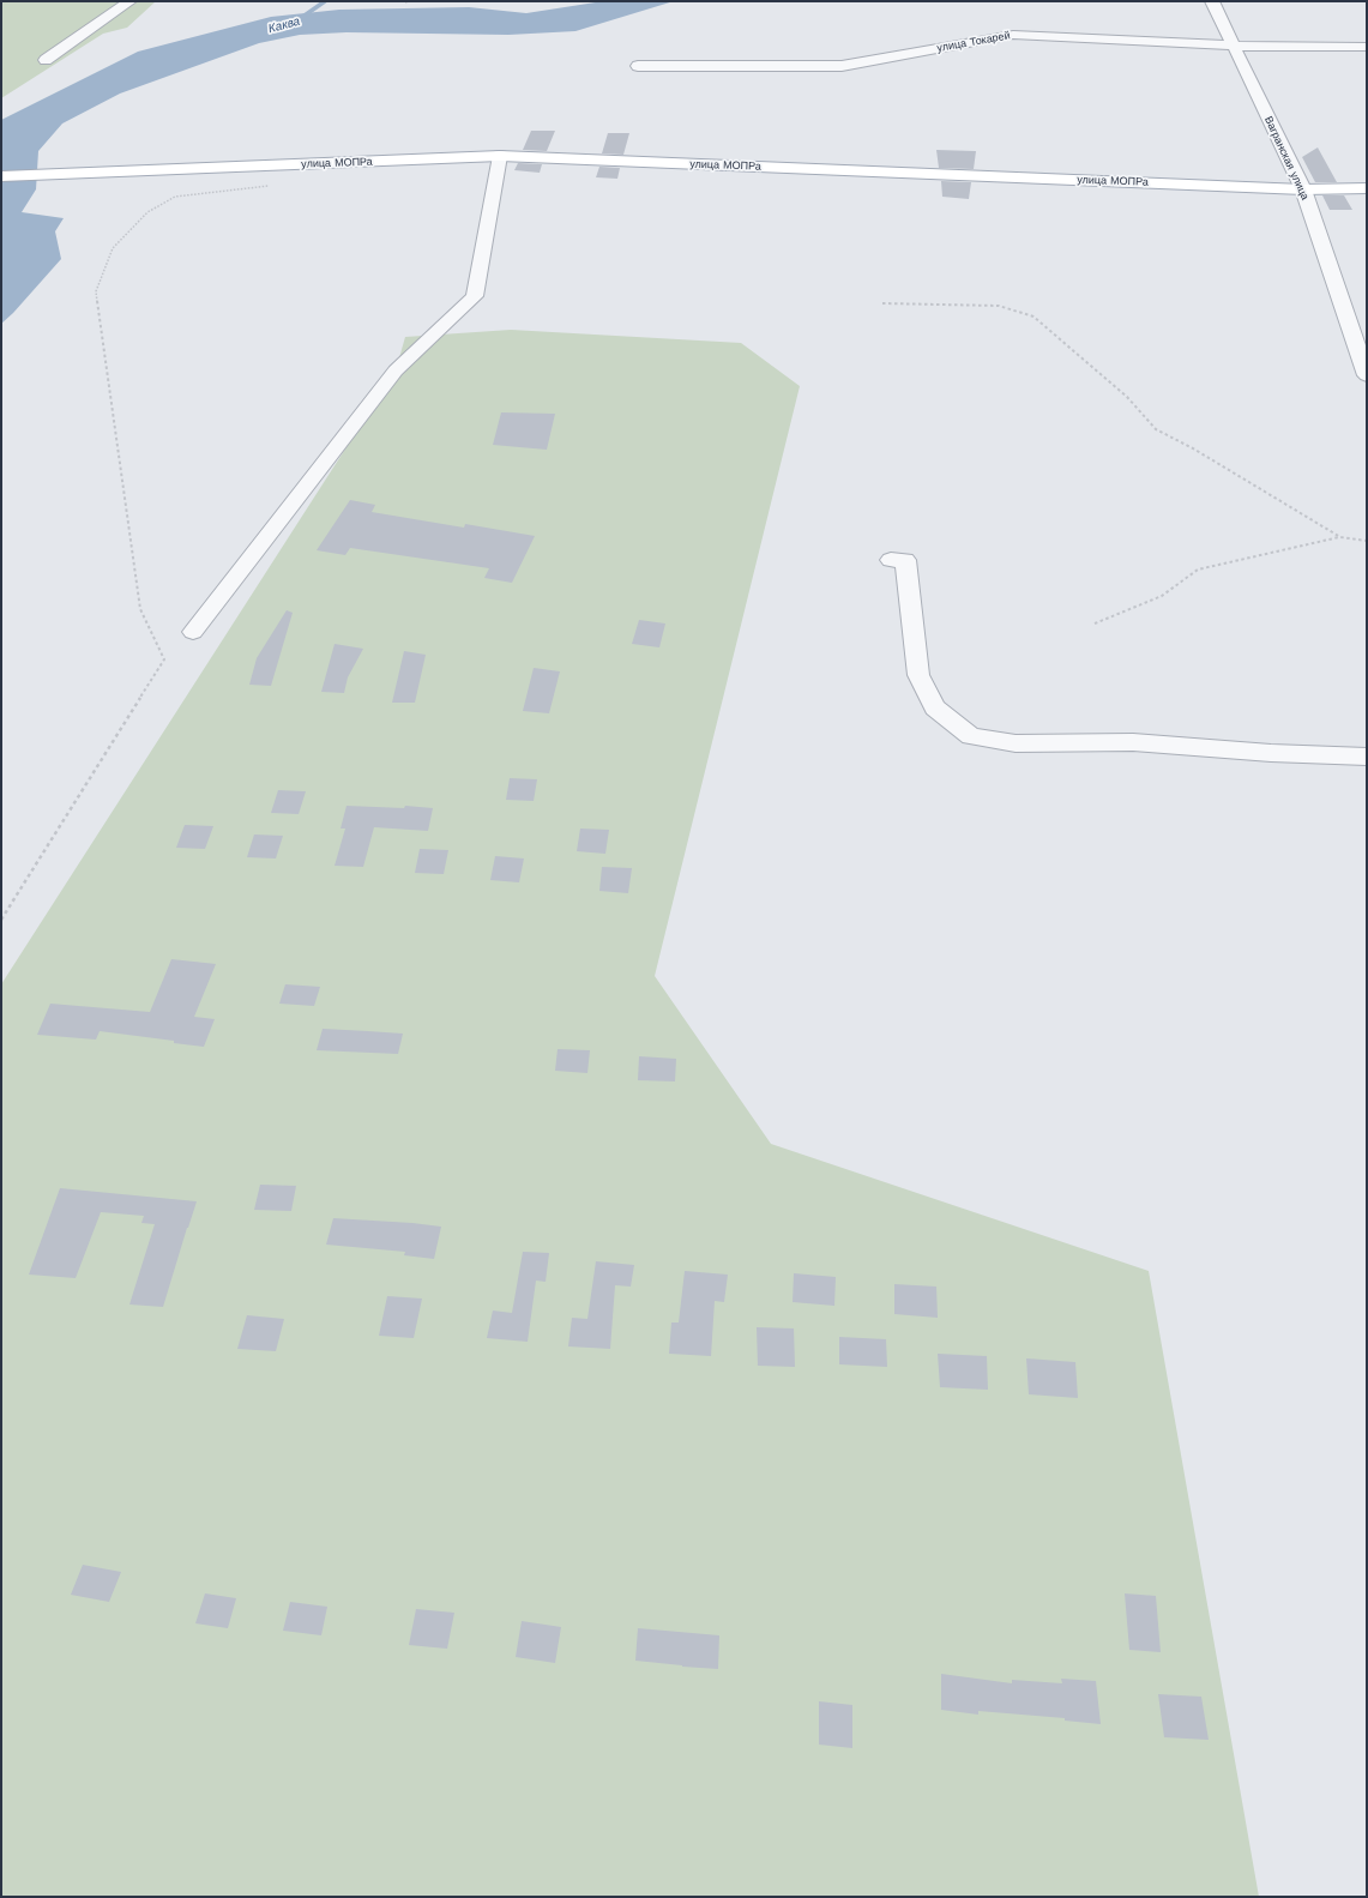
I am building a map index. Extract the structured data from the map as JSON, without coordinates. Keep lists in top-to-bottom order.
{
  "streets": {
    "main road": ["улица МОПРа"],
    "street": ["улица Токарей", "Вагранская улица"]
  },
  "crossings": [
    ["улица Токарей", "Вагранская улица"],
    ["Вагранская улица", "улица МОПРа"]
  ],
  "water": ["Каква"]
}
